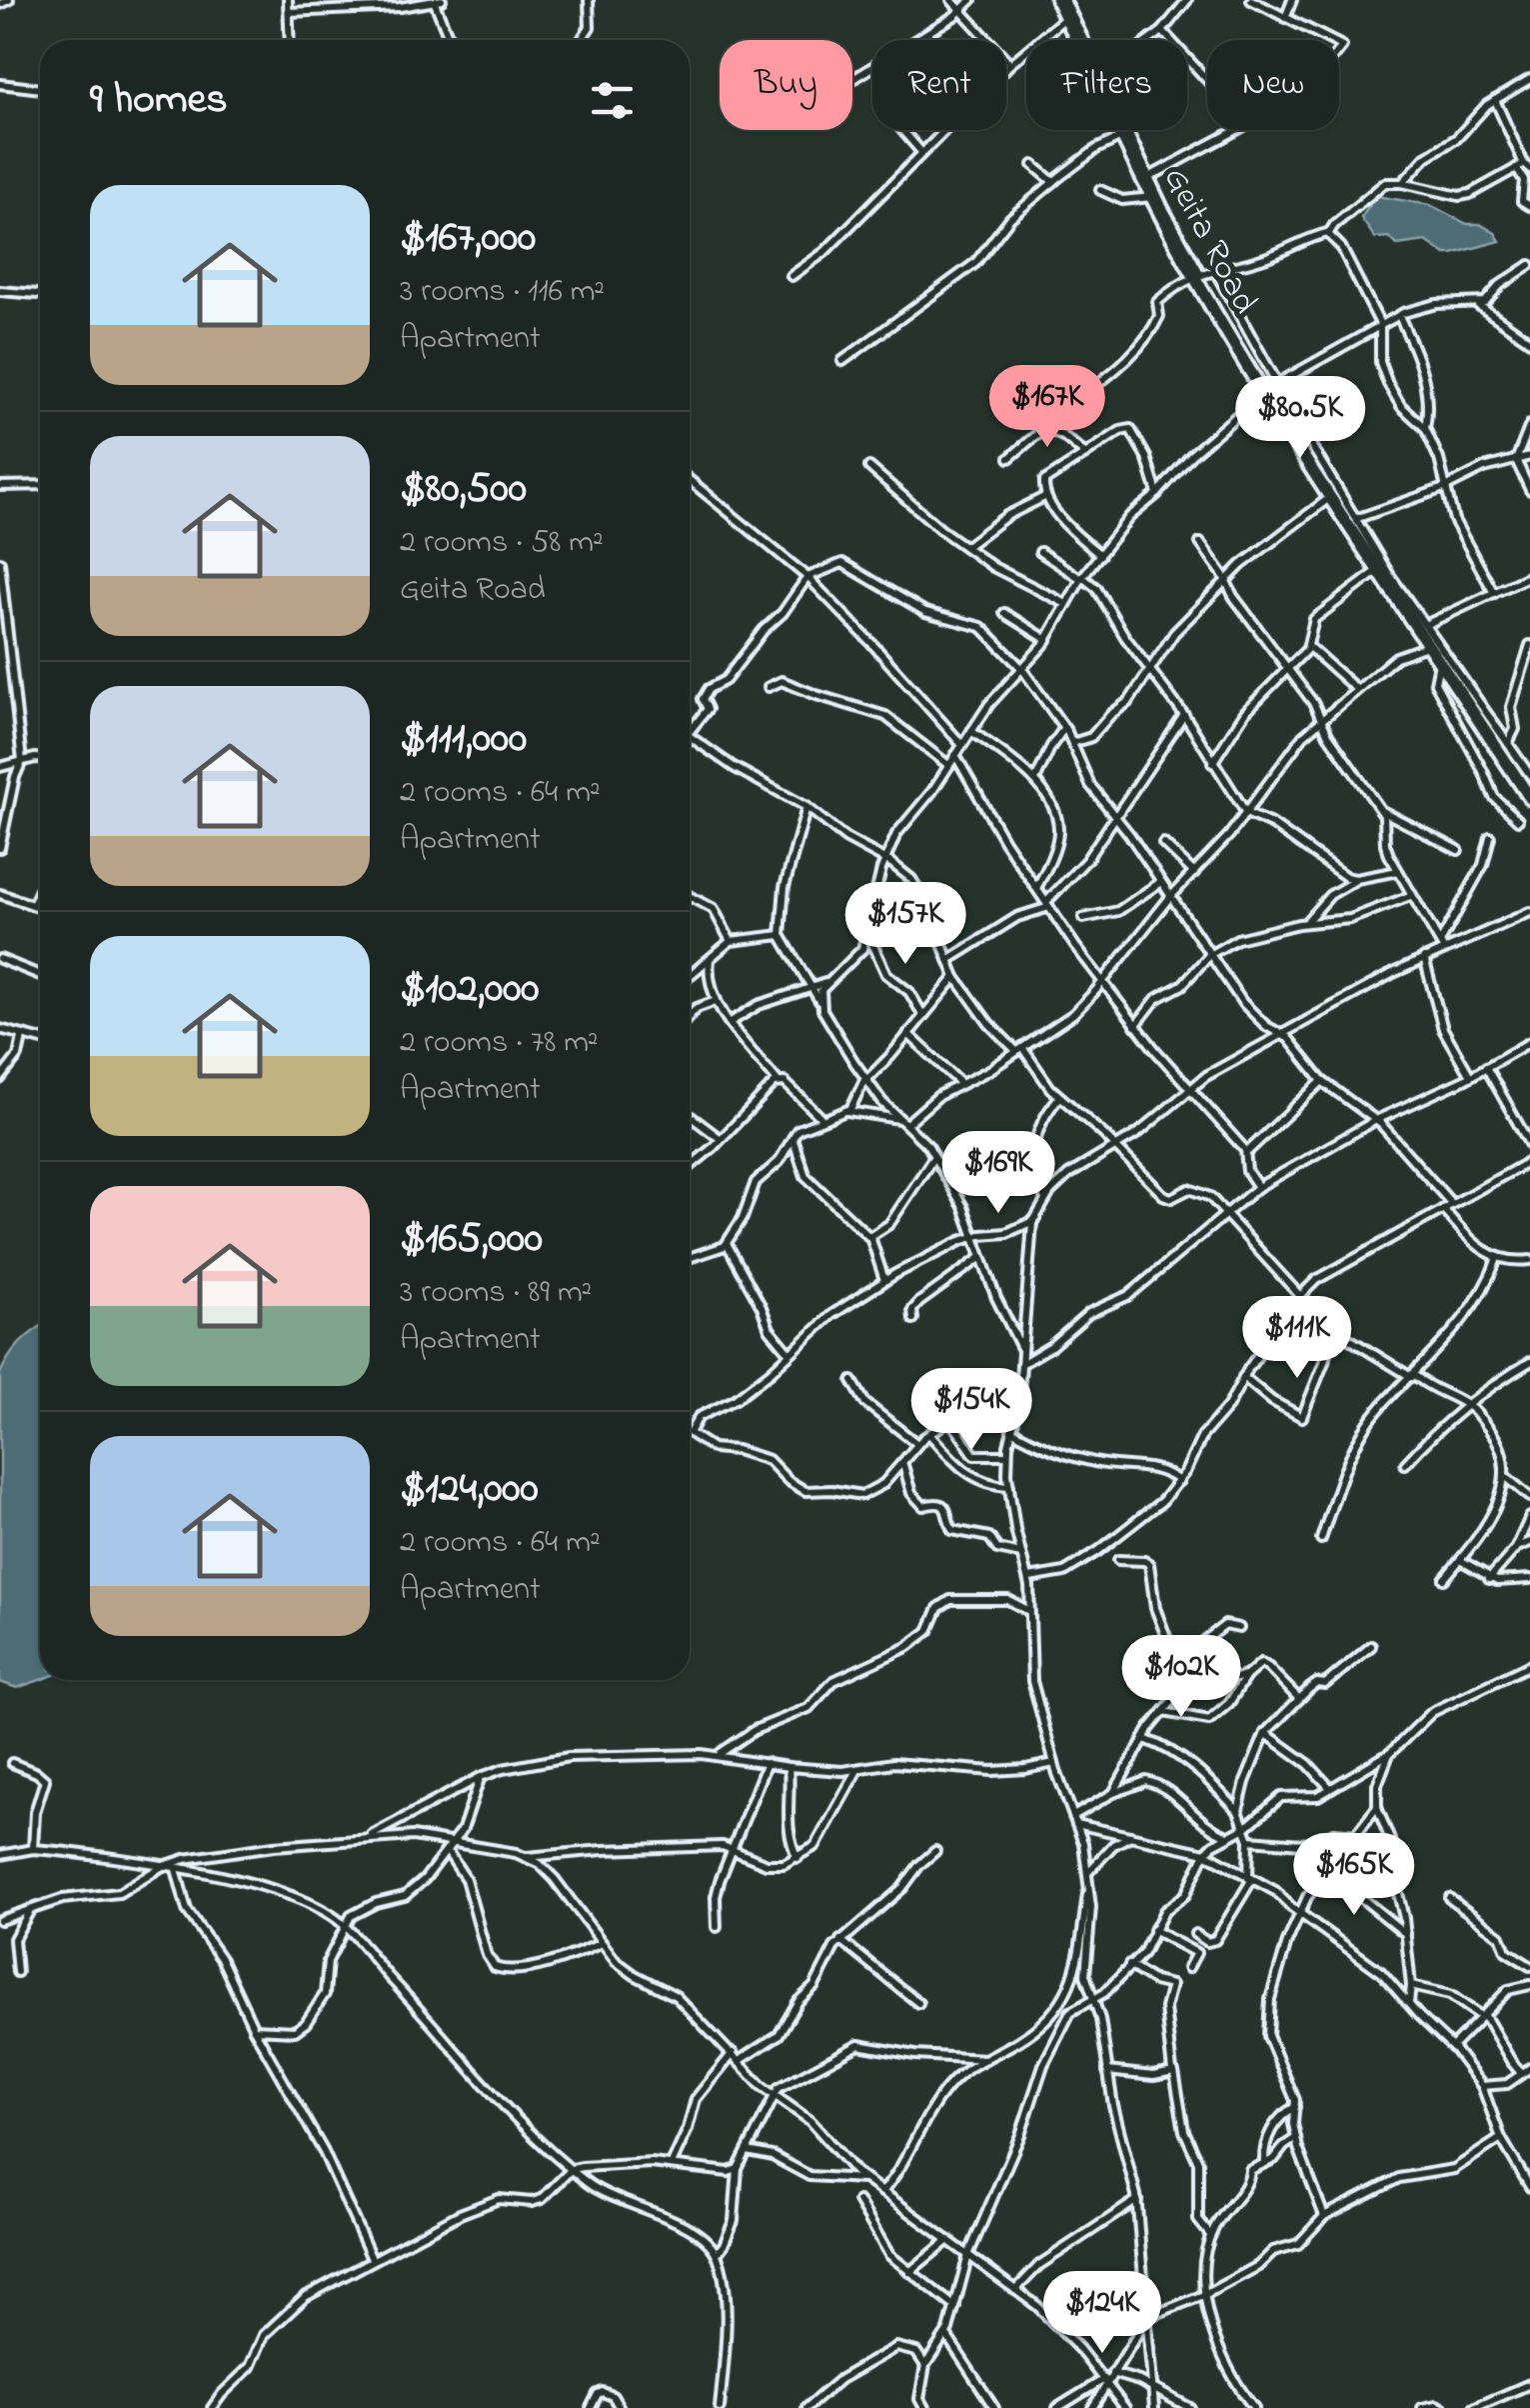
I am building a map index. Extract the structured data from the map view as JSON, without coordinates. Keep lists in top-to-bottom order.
{
  "streets": {
    "highway": ["Geita Road"]
  },
  "page": {
    "chip": [
      "Buy",
      "Rent",
      "Filters",
      "New"
    ],
    "heading": "9 homes",
    "list": [
      {
        "name": "$167,000",
        "note": "3 rooms · 116 m² · Apartment"
      },
      {
        "name": "$80,500",
        "note": "2 rooms · 58 m² · Geita Road"
      },
      {
        "name": "$111,000",
        "note": "2 rooms · 64 m² · Apartment"
      },
      {
        "name": "$102,000",
        "note": "2 rooms · 78 m² · Apartment"
      },
      {
        "name": "$165,000",
        "note": "3 rooms · 89 m² · Apartment"
      },
      {
        "name": "$124,000",
        "note": "2 rooms · 64 m² · Apartment"
      }
    ],
    "price": [
      "$167K",
      "$80.5K",
      "$157K",
      "$169K",
      "$111K",
      "$154K",
      "$102K",
      "$165K",
      "$124K"
    ]
  }
}
